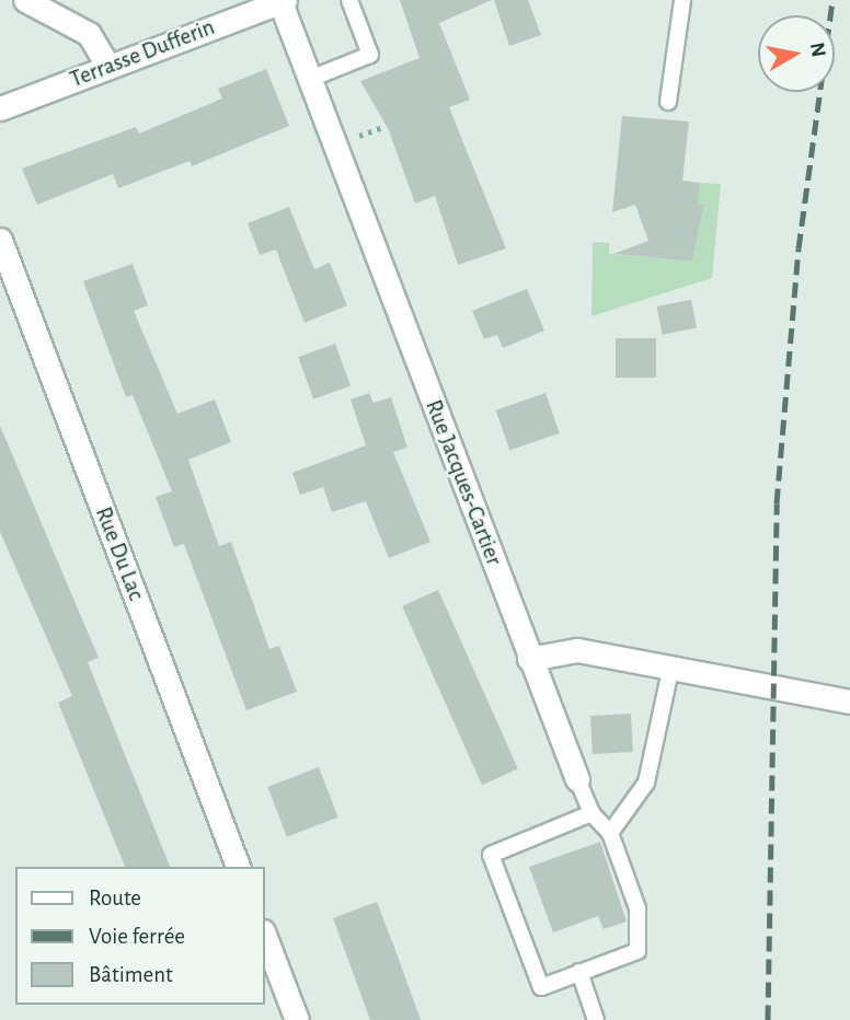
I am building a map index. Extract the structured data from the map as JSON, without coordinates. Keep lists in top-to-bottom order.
{
  "streets": {
    "street": ["Terrasse Dufferin", "Rue Jacques-Cartier", "Rue Du Lac"]
  },
  "crossings": [
    ["Terrasse Dufferin", "Rue Jacques-Cartier"]
  ],
  "legend": ["Route", "Voie ferrée", "Bâtiment"],
  "north": "right"
}
